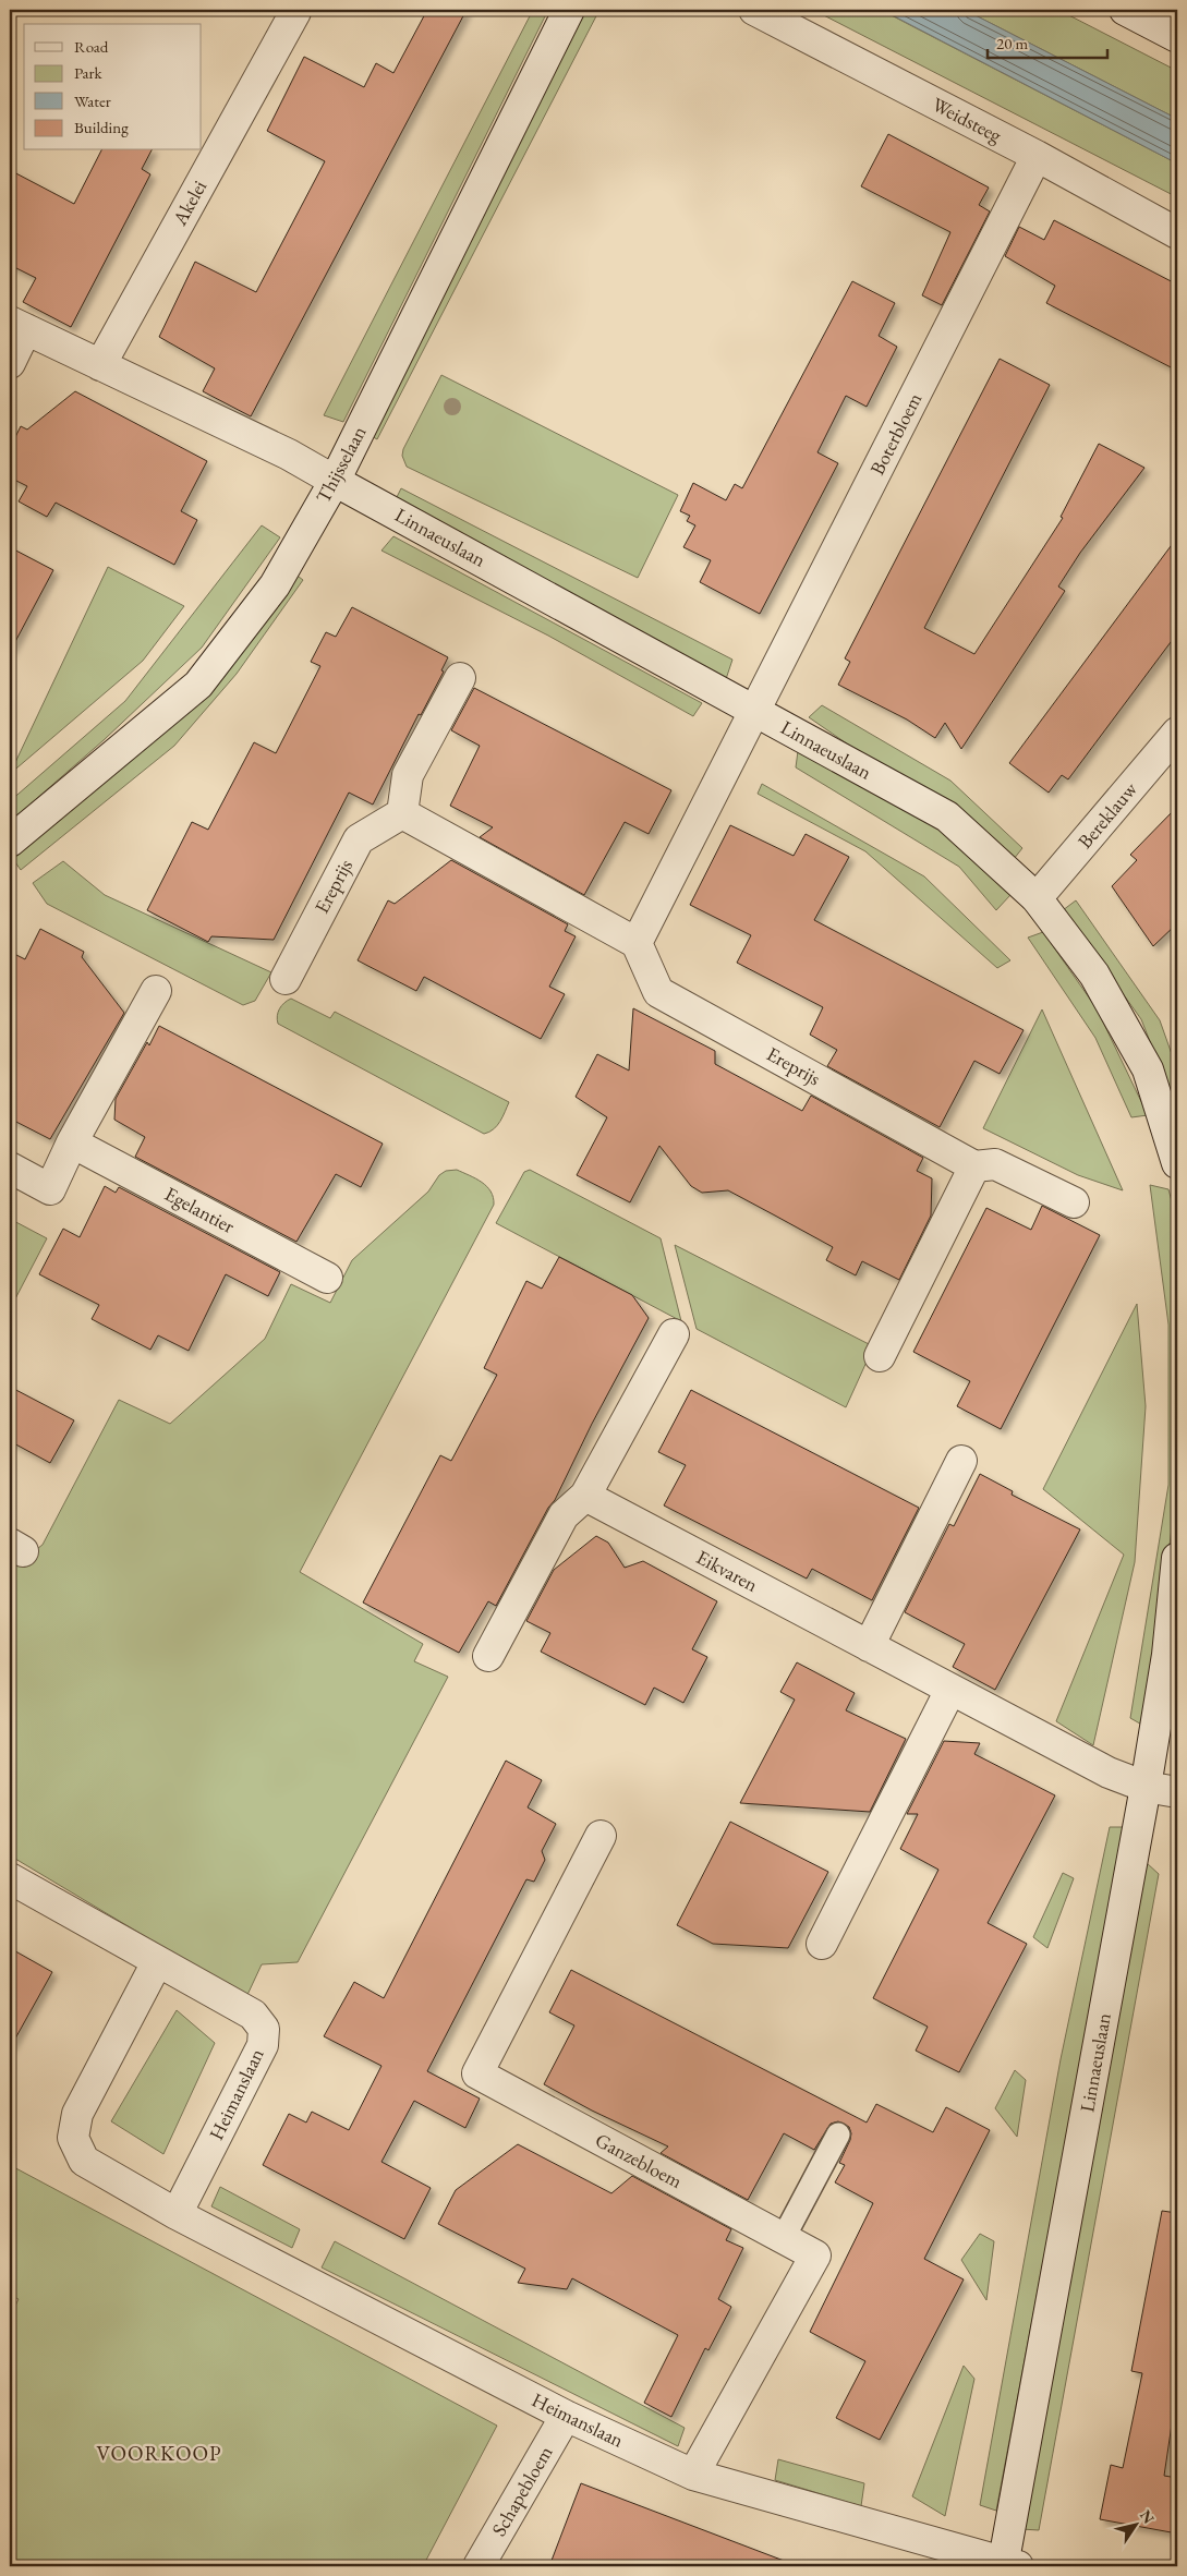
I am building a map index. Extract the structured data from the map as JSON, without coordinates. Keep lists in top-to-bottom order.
{
  "streets": {
    "street": [
      "Weidsteeg",
      "Akelei",
      "Boterbloem",
      "Thijsselaan",
      "Linnaeuslaan",
      "Bereklauw",
      "Ereprijs",
      "Egelantier",
      "Eikvaren",
      "Heimanslaan",
      "Ganzebloem",
      "Schapebloem"
    ]
  },
  "crossings": [
    ["Weidsteeg", "Boterbloem"],
    ["Boterbloem", "Linnaeuslaan"],
    ["Thijsselaan", "Linnaeuslaan"],
    ["Linnaeuslaan", "Bereklauw"],
    ["Linnaeuslaan", "Eikvaren"],
    ["Linnaeuslaan", "Heimanslaan"],
    ["Heimanslaan", "Ganzebloem"],
    ["Heimanslaan", "Schapebloem"]
  ],
  "districts": ["VOORKOOP"],
  "legend": [
    "Road",
    "Park",
    "Water",
    "Building"
  ],
  "scale_bar": "20 m",
  "north": "top right"
}
